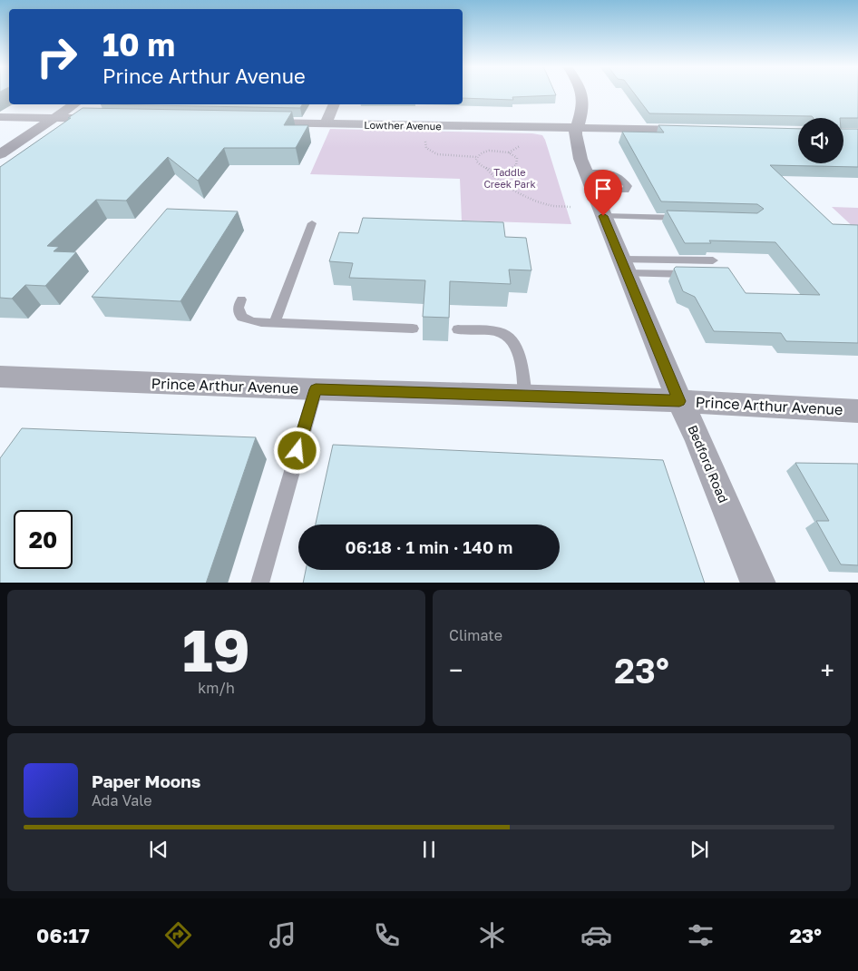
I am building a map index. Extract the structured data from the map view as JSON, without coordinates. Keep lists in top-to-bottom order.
{
  "streets": {
    "street": ["Lowther Avenue", "Prince Arthur Avenue", "Bedford Road"]
  },
  "crossings": [
    ["Lowther Avenue", "Bedford Road"],
    ["Prince Arthur Avenue", "Bedford Road"]
  ],
  "parks": ["Taddle Creek Park"],
  "page": {
    "turn": ["10 m", "Prince Arthur Avenue"],
    "limit": "20",
    "trip": "06:18 · 1 min · 140 m",
    "tile": [
      ["19", "km/h"],
      "Climate"
    ],
    "heat": ["−", "23°", "+"],
    "song": ["Paper Moons", "Ada Vale"],
    "tabs": ["06:17", "23°"]
  }
}
